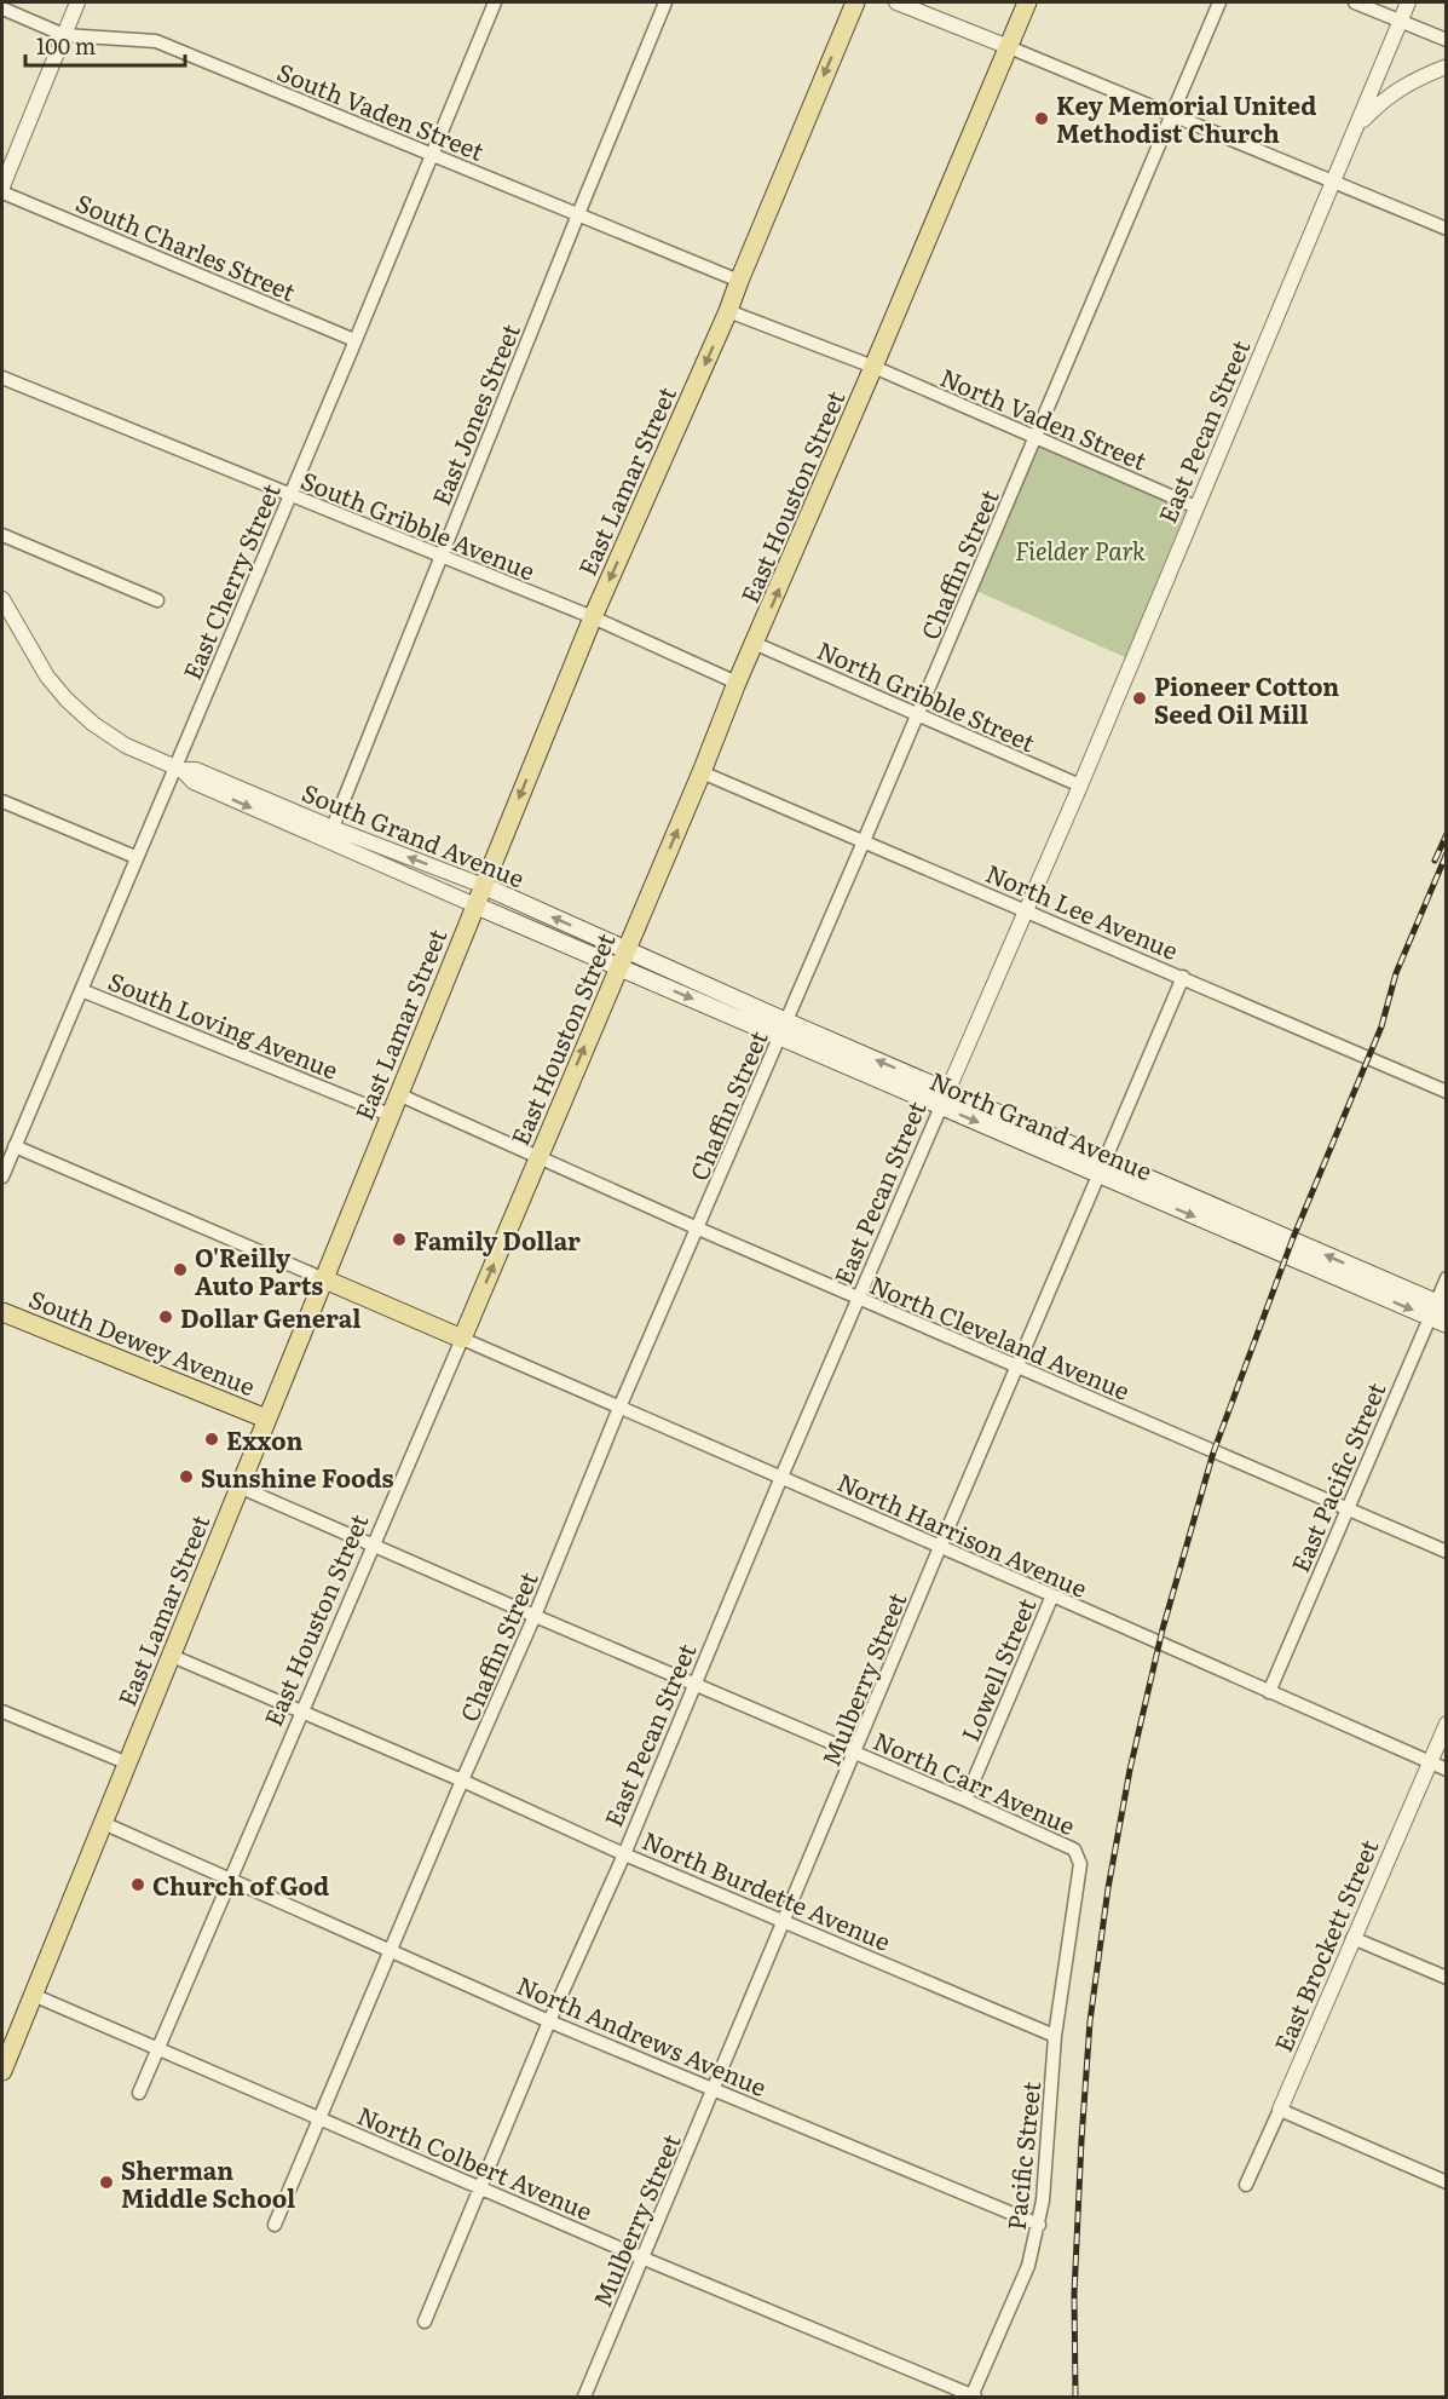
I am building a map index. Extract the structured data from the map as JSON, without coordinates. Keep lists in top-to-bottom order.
{
  "streets": {
    "main road": [
      "East Lamar Street",
      "East Houston Street",
      "South Grand Avenue",
      "North Grand Avenue",
      "South Dewey Avenue"
    ],
    "street": [
      "South Vaden Street",
      "South Charles Street",
      "East Jones Street",
      "North Vaden Street",
      "East Pecan Street",
      "South Gribble Avenue",
      "Chaffin Street",
      "East Cherry Street",
      "North Gribble Street",
      "North Lee Avenue",
      "South Loving Avenue",
      "North Cleveland Avenue",
      "East Pacific Street",
      "North Harrison Avenue",
      "Lowell Street",
      "Mulberry Street",
      "North Carr Avenue",
      "North Burdette Avenue",
      "East Brockett Street",
      "North Andrews Avenue",
      "Pacific Street",
      "North Colbert Avenue"
    ]
  },
  "crossings": [
    ["South Vaden Street", "East Jones Street"],
    ["South Vaden Street", "East Lamar Street"],
    ["South Vaden Street", "East Cherry Street"],
    ["South Charles Street", "East Cherry Street"],
    ["East Jones Street", "South Gribble Avenue"],
    ["East Jones Street", "South Grand Avenue"],
    ["North Vaden Street", "East Pecan Street"],
    ["North Vaden Street", "East Houston Street"],
    ["North Vaden Street", "Chaffin Street"],
    ["East Pecan Street", "North Gribble Street"],
    ["East Pecan Street", "North Lee Avenue"],
    ["East Pecan Street", "North Grand Avenue"],
    ["East Pecan Street", "North Cleveland Avenue"],
    ["East Pecan Street", "North Harrison Avenue"],
    ["East Pecan Street", "North Carr Avenue"],
    ["East Pecan Street", "North Burdette Avenue"],
    ["East Pecan Street", "North Andrews Avenue"],
    ["East Pecan Street", "North Colbert Avenue"],
    ["East Lamar Street", "South Gribble Avenue"],
    ["East Lamar Street", "South Grand Avenue"],
    ["East Lamar Street", "South Loving Avenue"],
    ["East Lamar Street", "North Cleveland Avenue"],
    ["East Lamar Street", "South Dewey Avenue"],
    ["East Lamar Street", "North Carr Avenue"],
    ["East Lamar Street", "North Burdette Avenue"],
    ["East Lamar Street", "North Andrews Avenue"],
    ["East Lamar Street", "North Colbert Avenue"],
    ["East Houston Street", "South Gribble Avenue"],
    ["East Houston Street", "North Gribble Street"],
    ["East Houston Street", "South Grand Avenue"],
    ["East Houston Street", "North Lee Avenue"],
    ["East Houston Street", "North Grand Avenue"],
    ["East Houston Street", "North Cleveland Avenue"],
    ["East Houston Street", "North Harrison Avenue"],
    ["East Houston Street", "North Carr Avenue"],
    ["East Houston Street", "North Burdette Avenue"],
    ["East Houston Street", "North Andrews Avenue"],
    ["East Houston Street", "North Colbert Avenue"],
    ["South Gribble Avenue", "East Cherry Street"],
    ["Chaffin Street", "North Gribble Street"],
    ["Chaffin Street", "North Lee Avenue"],
    ["Chaffin Street", "North Grand Avenue"],
    ["Chaffin Street", "North Cleveland Avenue"],
    ["Chaffin Street", "North Harrison Avenue"],
    ["Chaffin Street", "North Carr Avenue"],
    ["Chaffin Street", "North Burdette Avenue"],
    ["Chaffin Street", "North Andrews Avenue"],
    ["Chaffin Street", "North Colbert Avenue"],
    ["East Cherry Street", "South Grand Avenue"],
    ["East Cherry Street", "South Loving Avenue"],
    ["South Grand Avenue", "North Grand Avenue"],
    ["North Lee Avenue", "Mulberry Street"],
    ["North Grand Avenue", "East Pacific Street"],
    ["North Grand Avenue", "Mulberry Street"],
    ["North Cleveland Avenue", "East Pacific Street"],
    ["North Cleveland Avenue", "Mulberry Street"],
    ["East Pacific Street", "North Harrison Avenue"],
    ["North Harrison Avenue", "Lowell Street"],
    ["North Harrison Avenue", "Mulberry Street"],
    ["North Harrison Avenue", "East Brockett Street"],
    ["Lowell Street", "North Carr Avenue"],
    ["Mulberry Street", "North Carr Avenue"],
    ["Mulberry Street", "North Burdette Avenue"],
    ["Mulberry Street", "North Andrews Avenue"],
    ["Mulberry Street", "North Colbert Avenue"],
    ["North Carr Avenue", "Pacific Street"],
    ["North Burdette Avenue", "Pacific Street"],
    ["North Andrews Avenue", "Pacific Street"],
    ["Pacific Street", "North Colbert Avenue"]
  ],
  "one_way": ["East Lamar Street", "East Houston Street"],
  "parks": ["Fielder Park"],
  "places": [
    "Key Memorial United Methodist Church",
    "Pioneer Cotton Seed Oil Mill",
    "Family Dollar",
    "O'Reilly Auto Parts",
    "Dollar General",
    "Exxon",
    "Sunshine Foods",
    "Church of God",
    "Sherman Middle School"
  ],
  "scale_bar": "100 m"
}
